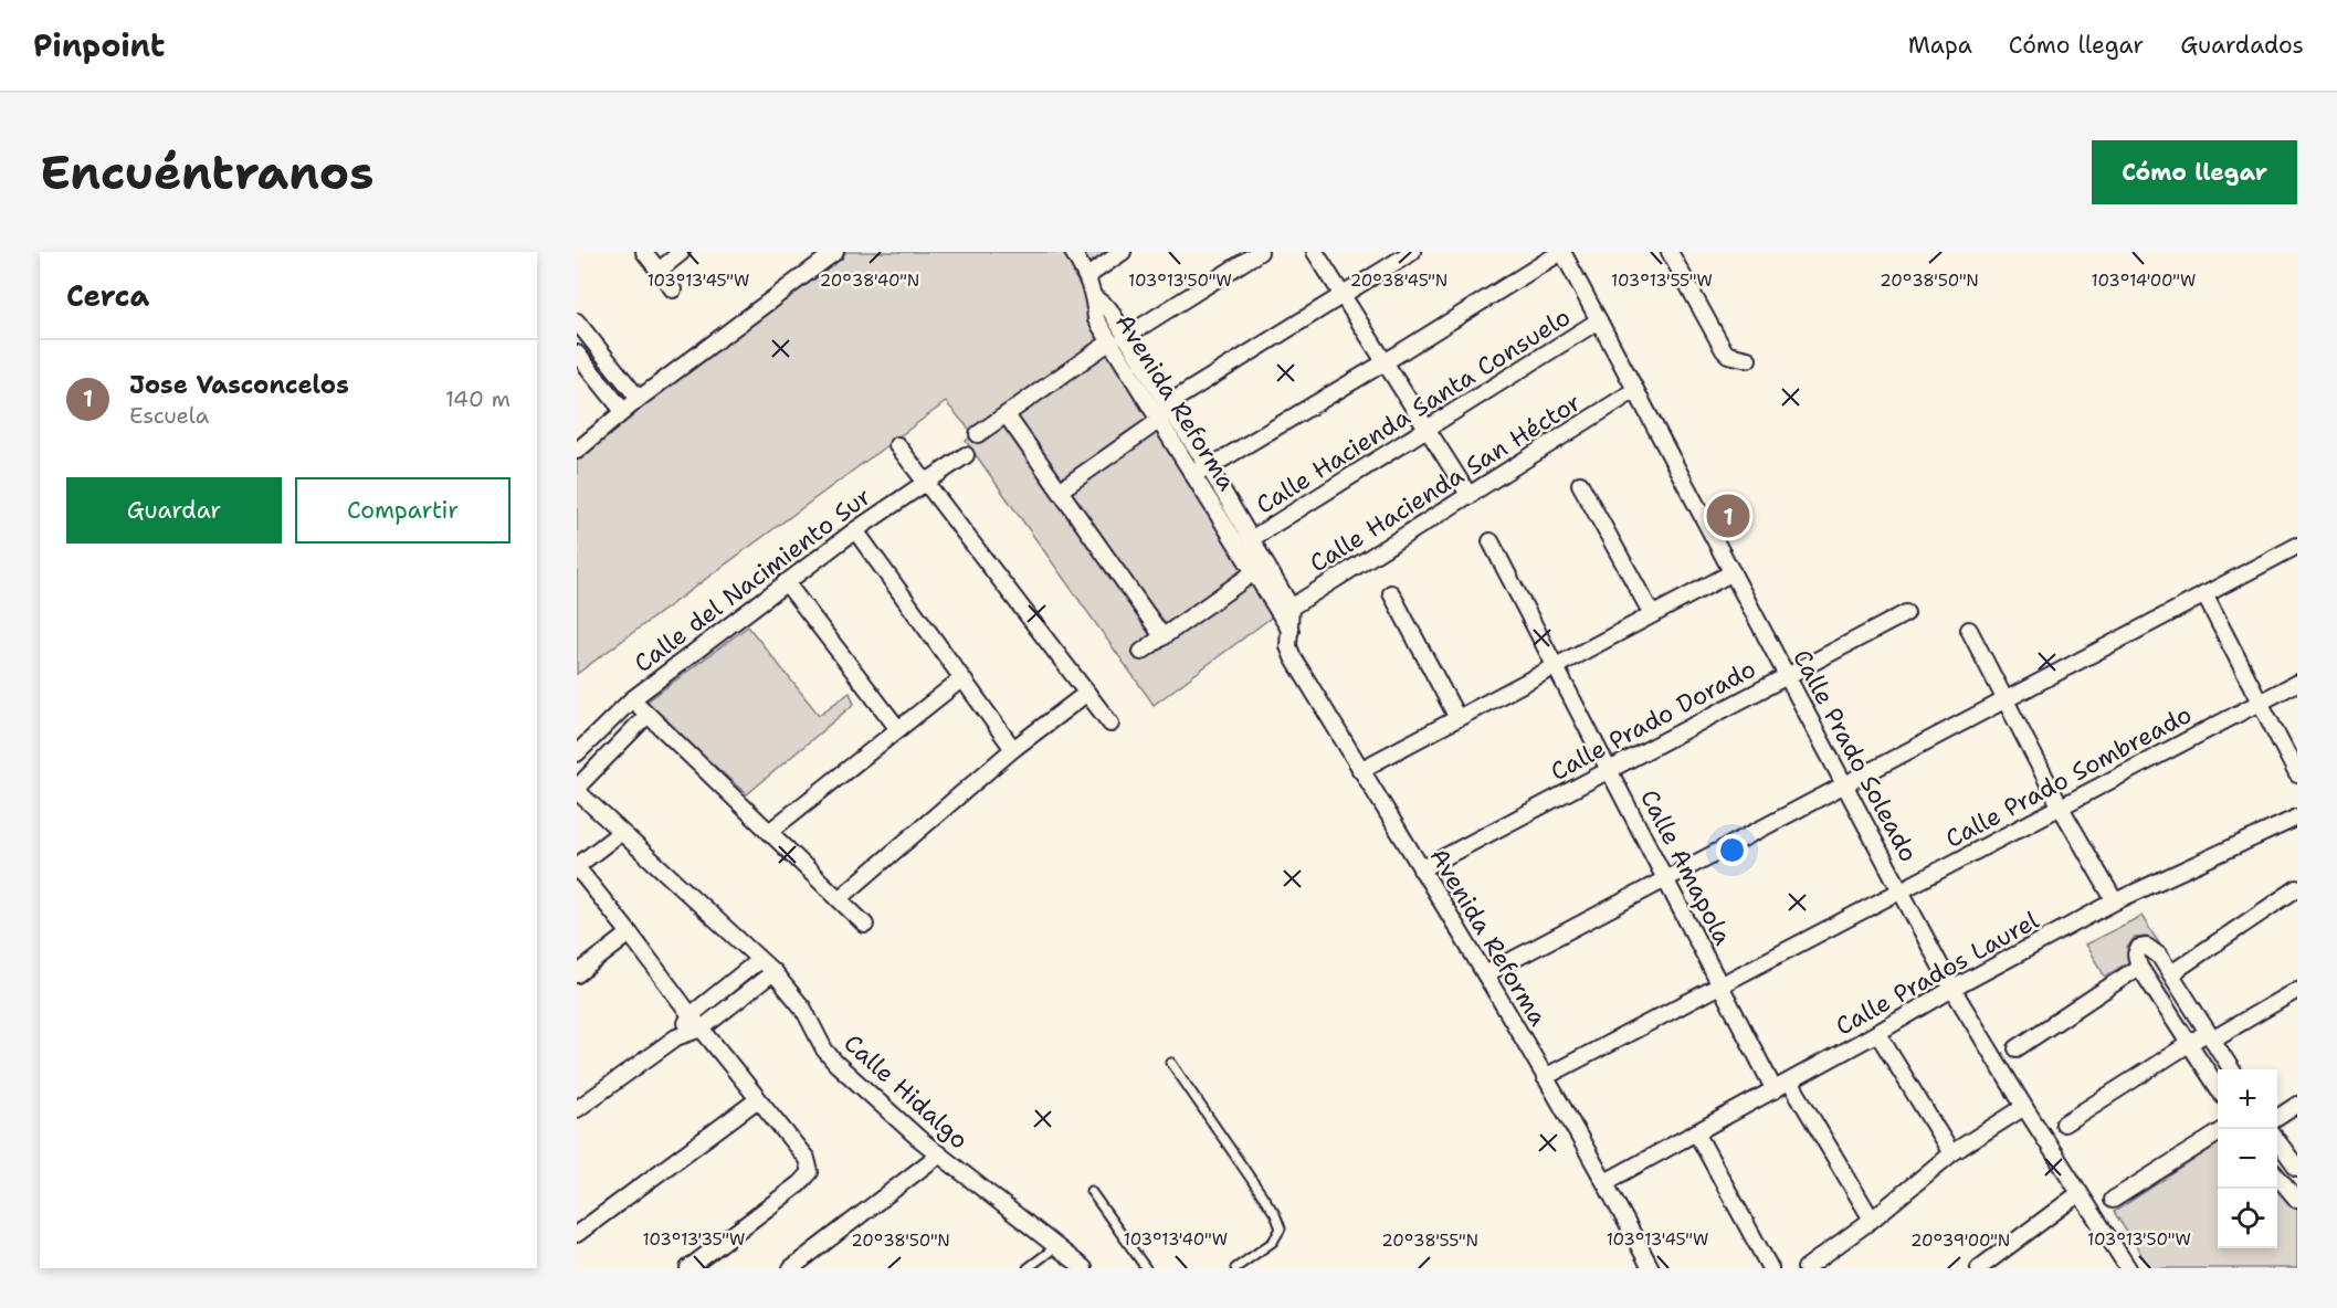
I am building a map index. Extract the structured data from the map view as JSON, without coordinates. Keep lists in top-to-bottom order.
{
  "streets": {
    "street": [
      "Avenida Reforma",
      "Calle Hacienda Santa Consuelo",
      "Calle Hacienda San Héctor",
      "Calle del Nacimiento Sur",
      "Calle Prado Dorado",
      "Calle Prado Soleado",
      "Calle Prado Sombreado",
      "Calle Amapola",
      "Calle Prados Laurel",
      "Calle Hidalgo"
    ]
  },
  "crossings": [
    ["Avenida Reforma", "Calle Hacienda Santa Consuelo"],
    ["Avenida Reforma", "Calle Hacienda San Héctor"],
    ["Avenida Reforma", "Calle Prado Dorado"],
    ["Avenida Reforma", "Calle Prado Sombreado"],
    ["Avenida Reforma", "Calle Prados Laurel"],
    ["Calle Hacienda Santa Consuelo", "Calle Prado Soleado"],
    ["Calle Hacienda San Héctor", "Calle Prado Soleado"],
    ["Calle del Nacimiento Sur", "Calle Hidalgo"],
    ["Calle Prado Dorado", "Calle Prado Soleado"],
    ["Calle Prado Dorado", "Calle Amapola"],
    ["Calle Prado Soleado", "Calle Prado Sombreado"],
    ["Calle Prado Soleado", "Calle Prados Laurel"],
    ["Calle Prado Sombreado", "Calle Amapola"],
    ["Calle Amapola", "Calle Prados Laurel"]
  ],
  "page": {
    "header": "Pinpoint",
    "nav": ["Mapa", "Cómo llegar", "Guardados"],
    "buttons": [
      "Cómo llegar",
      ["Guardar", "Compartir"]
    ],
    "title": "Encuéntranos",
    "heading": "Cerca",
    "list": [
      {
        "mark": "1",
        "name": "Jose Vasconcelos",
        "note": "Escuela",
        "value": "140 m"
      }
    ],
    "pins": "1",
    "map_buttons": ["+", "−"]
  },
  "coordinates": [
    "20°38'40\"N",
    "20°38'45\"N",
    "20°38'50\"N",
    "103°13'45\"W",
    "103°13'50\"W",
    "103°13'55\"W",
    "103°14'00\"W",
    "103°13'35\"W",
    "103°13'40\"W",
    "20°38'55\"N",
    "20°39'00\"N"
  ]
}
